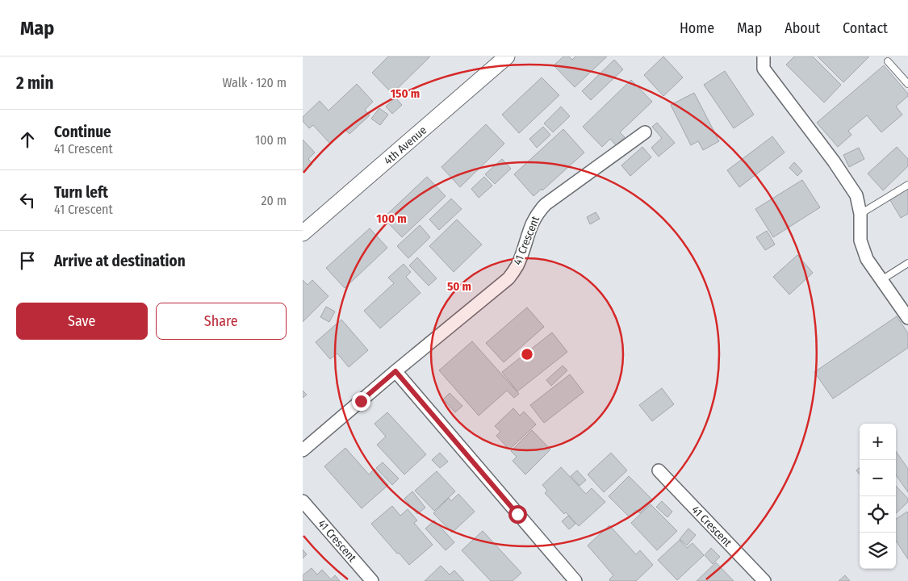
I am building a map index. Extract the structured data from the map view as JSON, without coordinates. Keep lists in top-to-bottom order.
{
  "streets": {
    "street": ["4th Avenue", "41 Crescent"]
  },
  "page": {
    "header": "Map",
    "nav": [
      "Home",
      "Map",
      "About",
      "Contact"
    ],
    "heading": ["2 min", "Walk · 120 m"],
    "list": [
      ["Continue", "41 Crescent", "100 m"],
      ["Turn left", "41 Crescent", "20 m"],
      "Arrive at destination"
    ],
    "buttons": ["Save", "Share"],
    "map_buttons": ["+", "−"]
  },
  "rings": ["150 m", "100 m", "50 m"]
}
